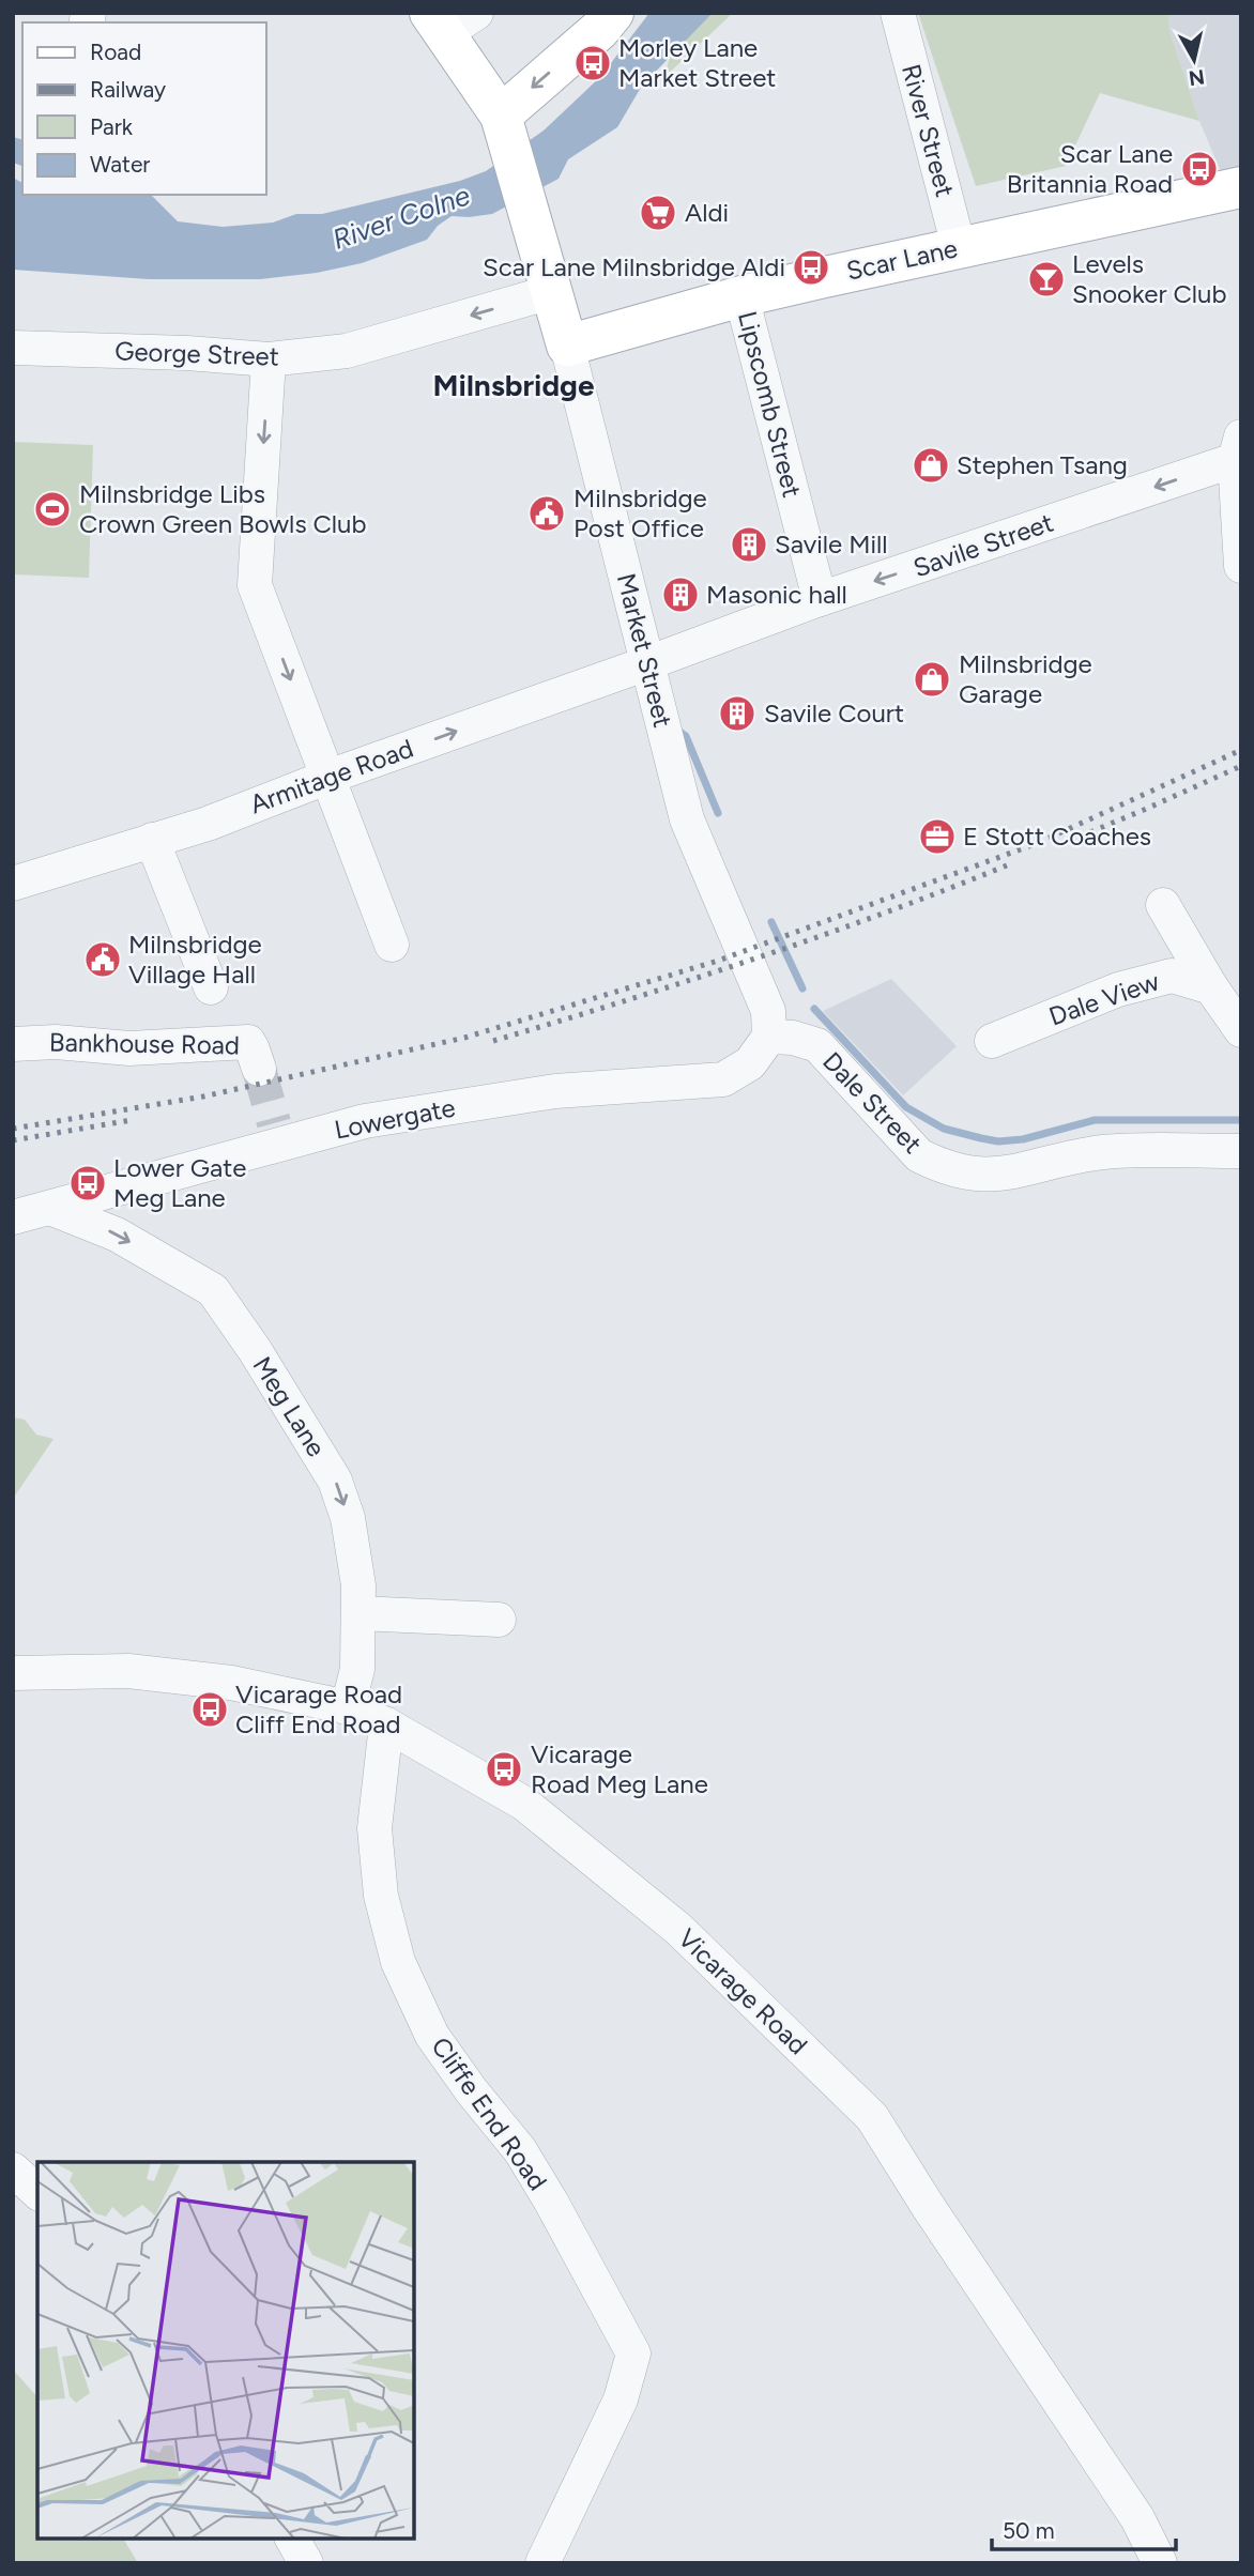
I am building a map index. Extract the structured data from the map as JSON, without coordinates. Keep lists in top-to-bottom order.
{
  "streets": {
    "main road": ["Scar Lane", "Market Street"],
    "street": [
      "River Street",
      "George Street",
      "Lipscomb Street",
      "Savile Street",
      "Armitage Road",
      "Dale View",
      "Bankhouse Road",
      "Dale Street",
      "Lowergate",
      "Meg Lane",
      "Vicarage Road",
      "Cliffe End Road"
    ]
  },
  "crossings": [
    ["River Street", "Scar Lane"],
    ["Scar Lane", "Lipscomb Street"],
    ["Scar Lane", "Market Street"],
    ["George Street", "Market Street"],
    ["Lipscomb Street", "Savile Street"],
    ["Savile Street", "Market Street"],
    ["Savile Street", "Armitage Road"],
    ["Market Street", "Armitage Road"],
    ["Market Street", "Dale Street"],
    ["Market Street", "Lowergate"],
    ["Dale Street", "Lowergate"],
    ["Lowergate", "Meg Lane"],
    ["Meg Lane", "Vicarage Road"],
    ["Vicarage Road", "Cliffe End Road"]
  ],
  "one_way": [
    "George Street",
    "Savile Street",
    "Armitage Road",
    "Meg Lane"
  ],
  "districts": ["Milnsbridge"],
  "water": ["River Colne"],
  "places": {
    "bus stop": [
      "Morley Lane Market Street",
      "Scar Lane Britannia Road",
      "Scar Lane Milnsbridge Aldi",
      "Lower Gate Meg Lane",
      "Vicarage Road Cliff End Road",
      "Vicarage Road Meg Lane"
    ],
    "supermarket": ["Aldi"],
    "bar": ["Levels Snooker Club"],
    "shop": ["Stephen Tsang", "Milnsbridge Garage"],
    "sports": ["Milnsbridge Libs Crown Green Bowls Club"],
    "public building": ["Milnsbridge Post Office", "Milnsbridge Village Hall"],
    "building": ["Savile Mill", "Masonic hall", "Savile Court"],
    "office": ["E Stott Coaches"]
  },
  "legend": [
    "Road",
    "Railway",
    "Park",
    "Water"
  ],
  "scale_bar": "50 m",
  "north": "bottom"
}
